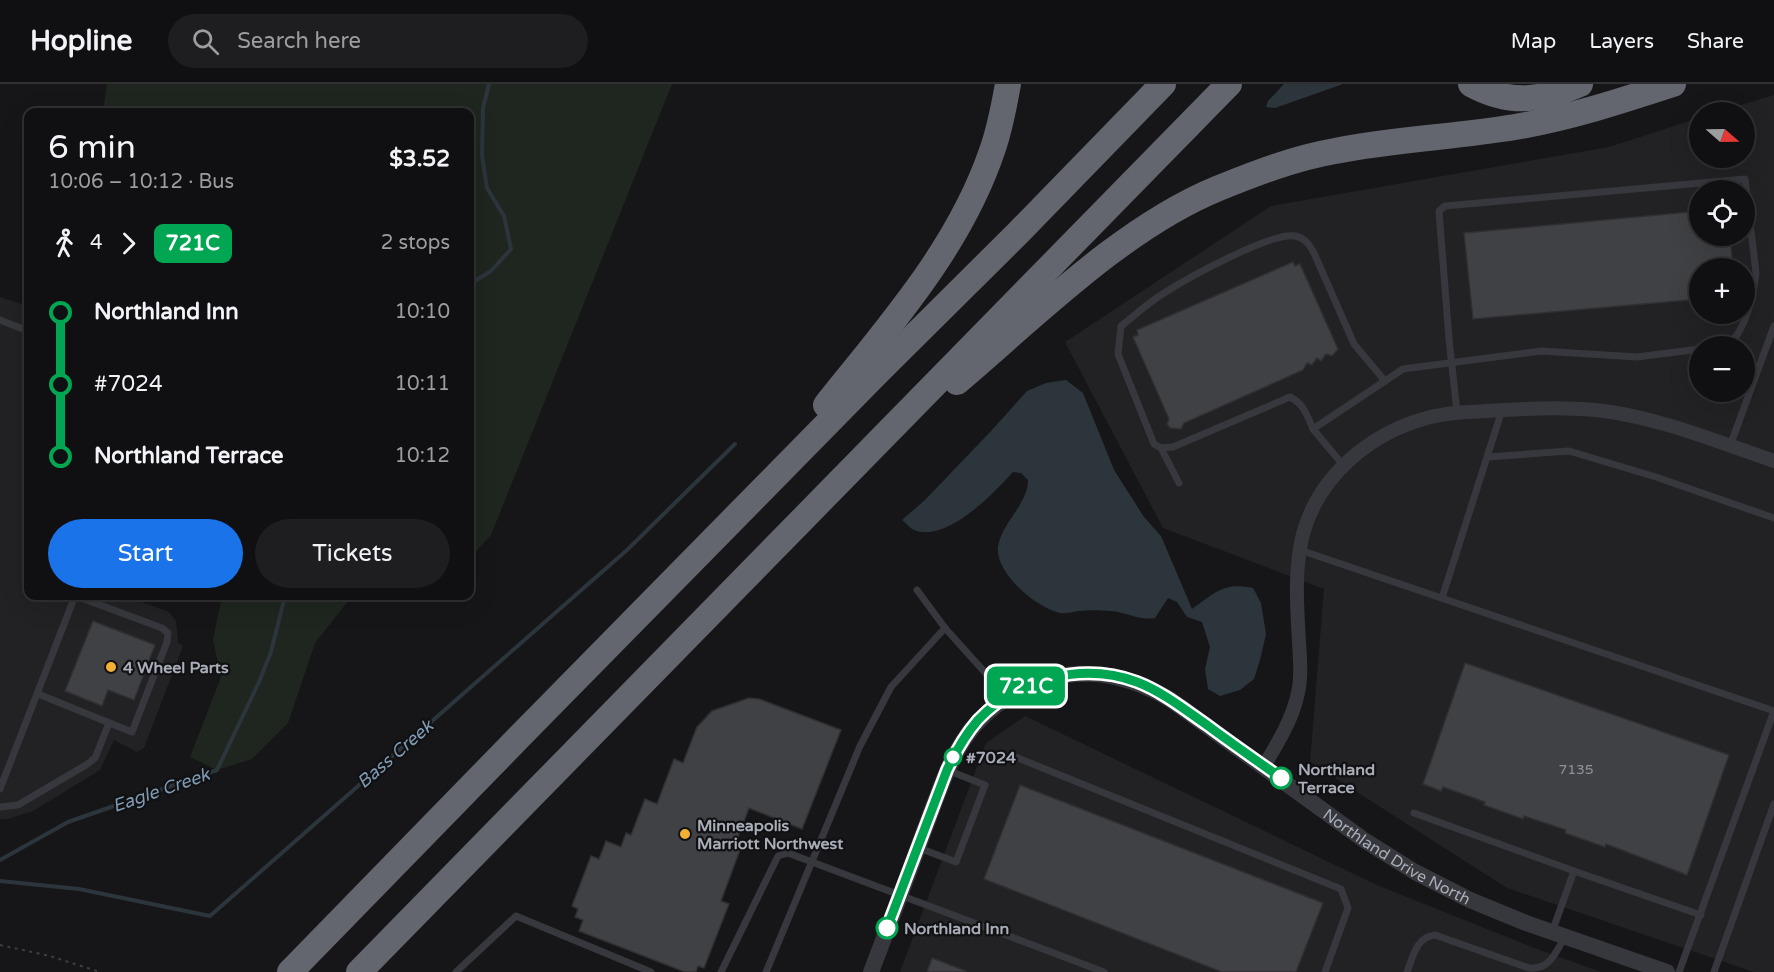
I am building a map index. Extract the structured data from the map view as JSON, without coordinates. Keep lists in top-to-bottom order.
{
  "streets": {
    "street": ["Northland Drive North"]
  },
  "water": ["Bass Creek", "Eagle Creek"],
  "places": [
    "4 Wheel Parts",
    "#7024",
    "Northland Terrace",
    "Minneapolis Marriott Northwest",
    "Northland Inn"
  ],
  "lines": ["bus line 721C"],
  "house_numbers": ["7135"],
  "north": "right",
  "page": {
    "header": "Hopline",
    "search": "Search here",
    "nav": ["Map", "Layers", "Share"],
    "on_map": "721C",
    "map_buttons": ["+", "−"],
    "heading": ["6 min", "10:06 – 10:12 · Bus", "$3.52"],
    "legs": ["4", "721C", "2 stops"],
    "list": [
      {
        "name": "Northland Inn",
        "value": "10:10"
      },
      {
        "name": "#7024",
        "value": "10:11"
      },
      {
        "name": "Northland Terrace",
        "value": "10:12"
      }
    ],
    "buttons": ["Start", "Tickets"]
  }
}
